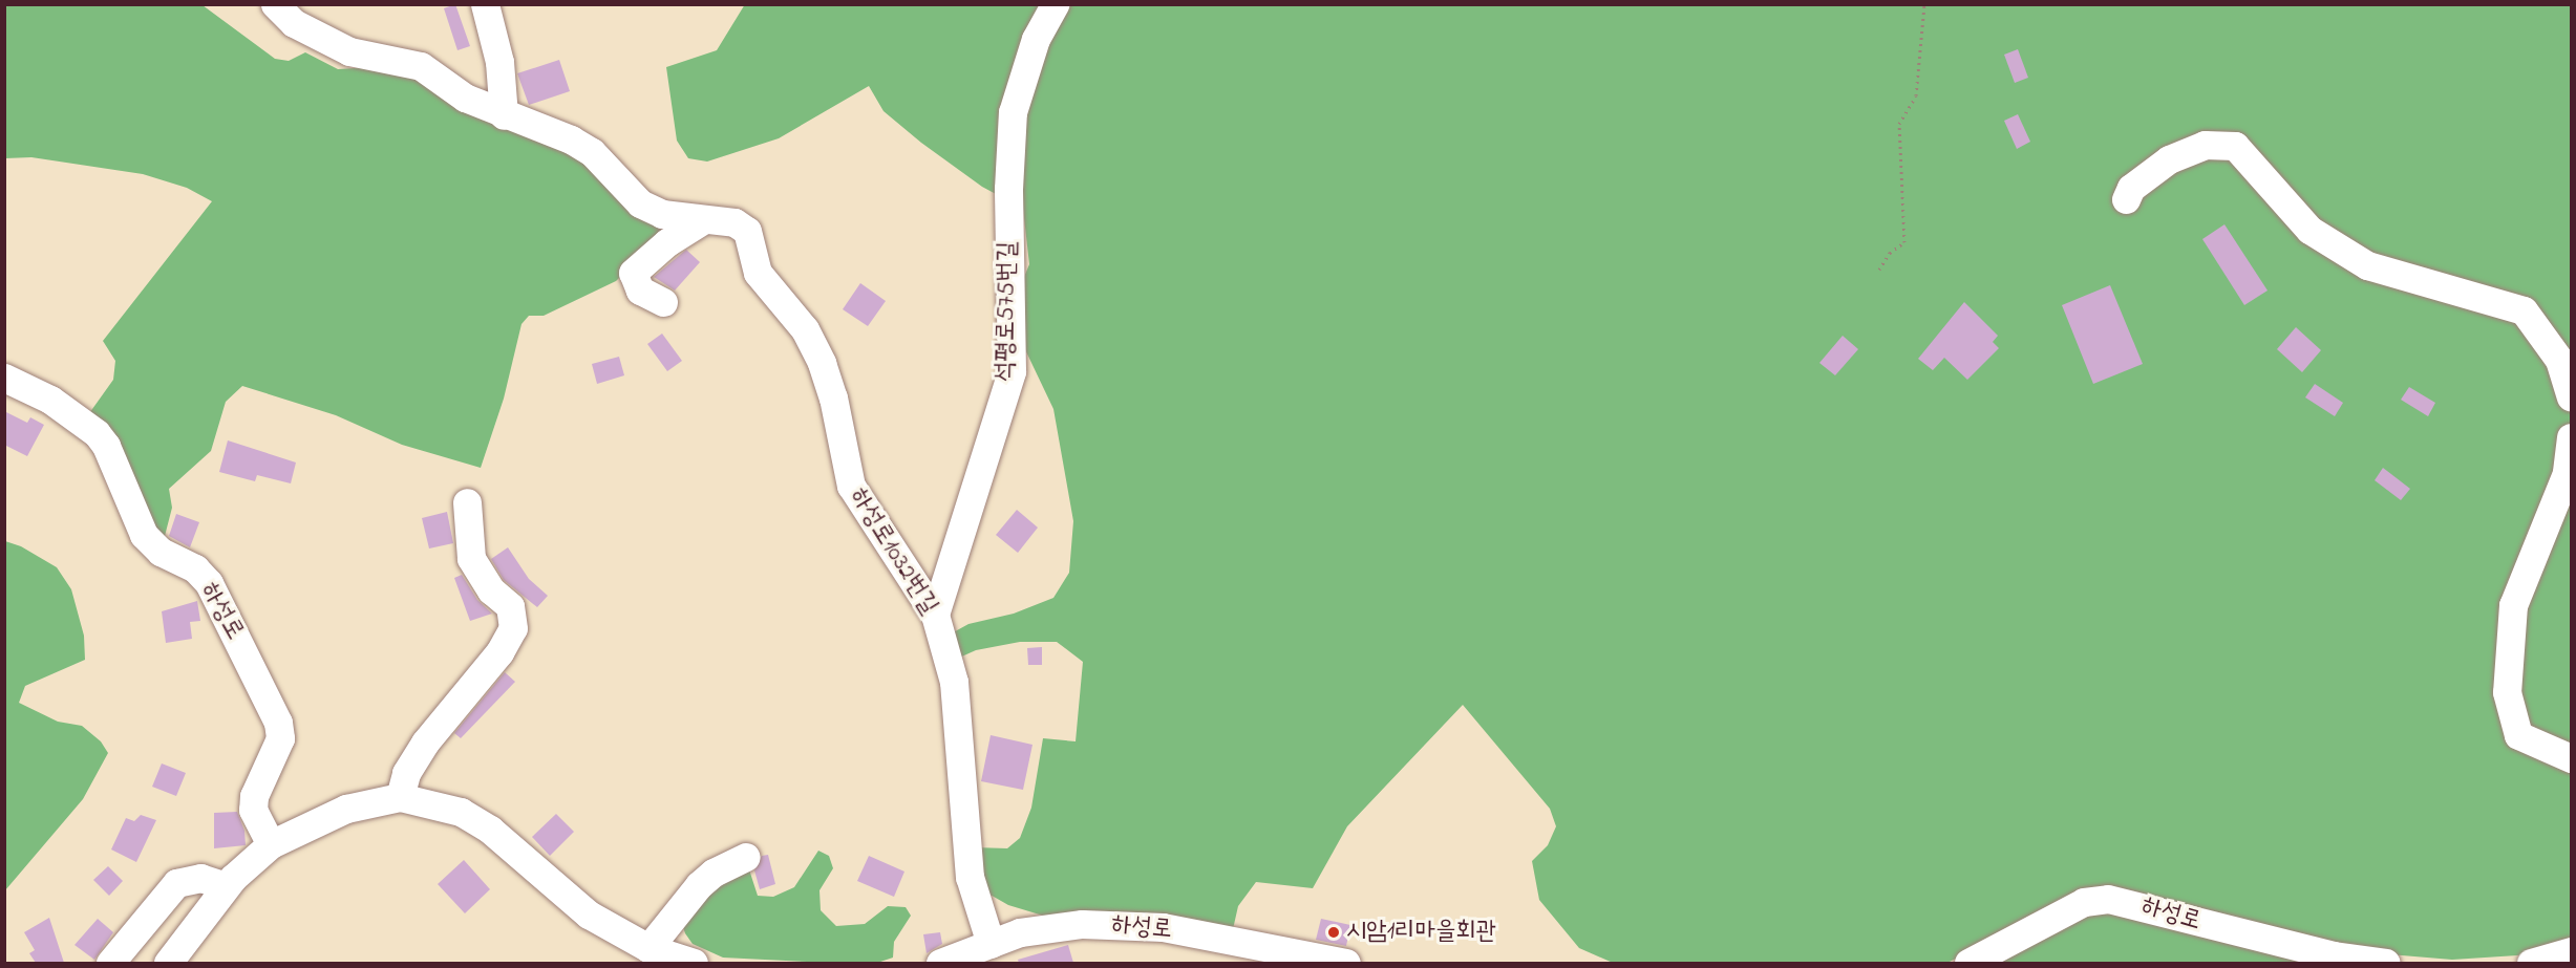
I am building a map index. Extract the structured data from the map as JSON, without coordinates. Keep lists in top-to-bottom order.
{
  "streets": {
    "street": ["석평로575번길", "하성로1032번길", "하성로"]
  },
  "crossings": [
    ["석평로575번길", "하성로1032번길"],
    ["하성로1032번길", "하성로"]
  ],
  "places": ["시암1리마을회관"]
}
